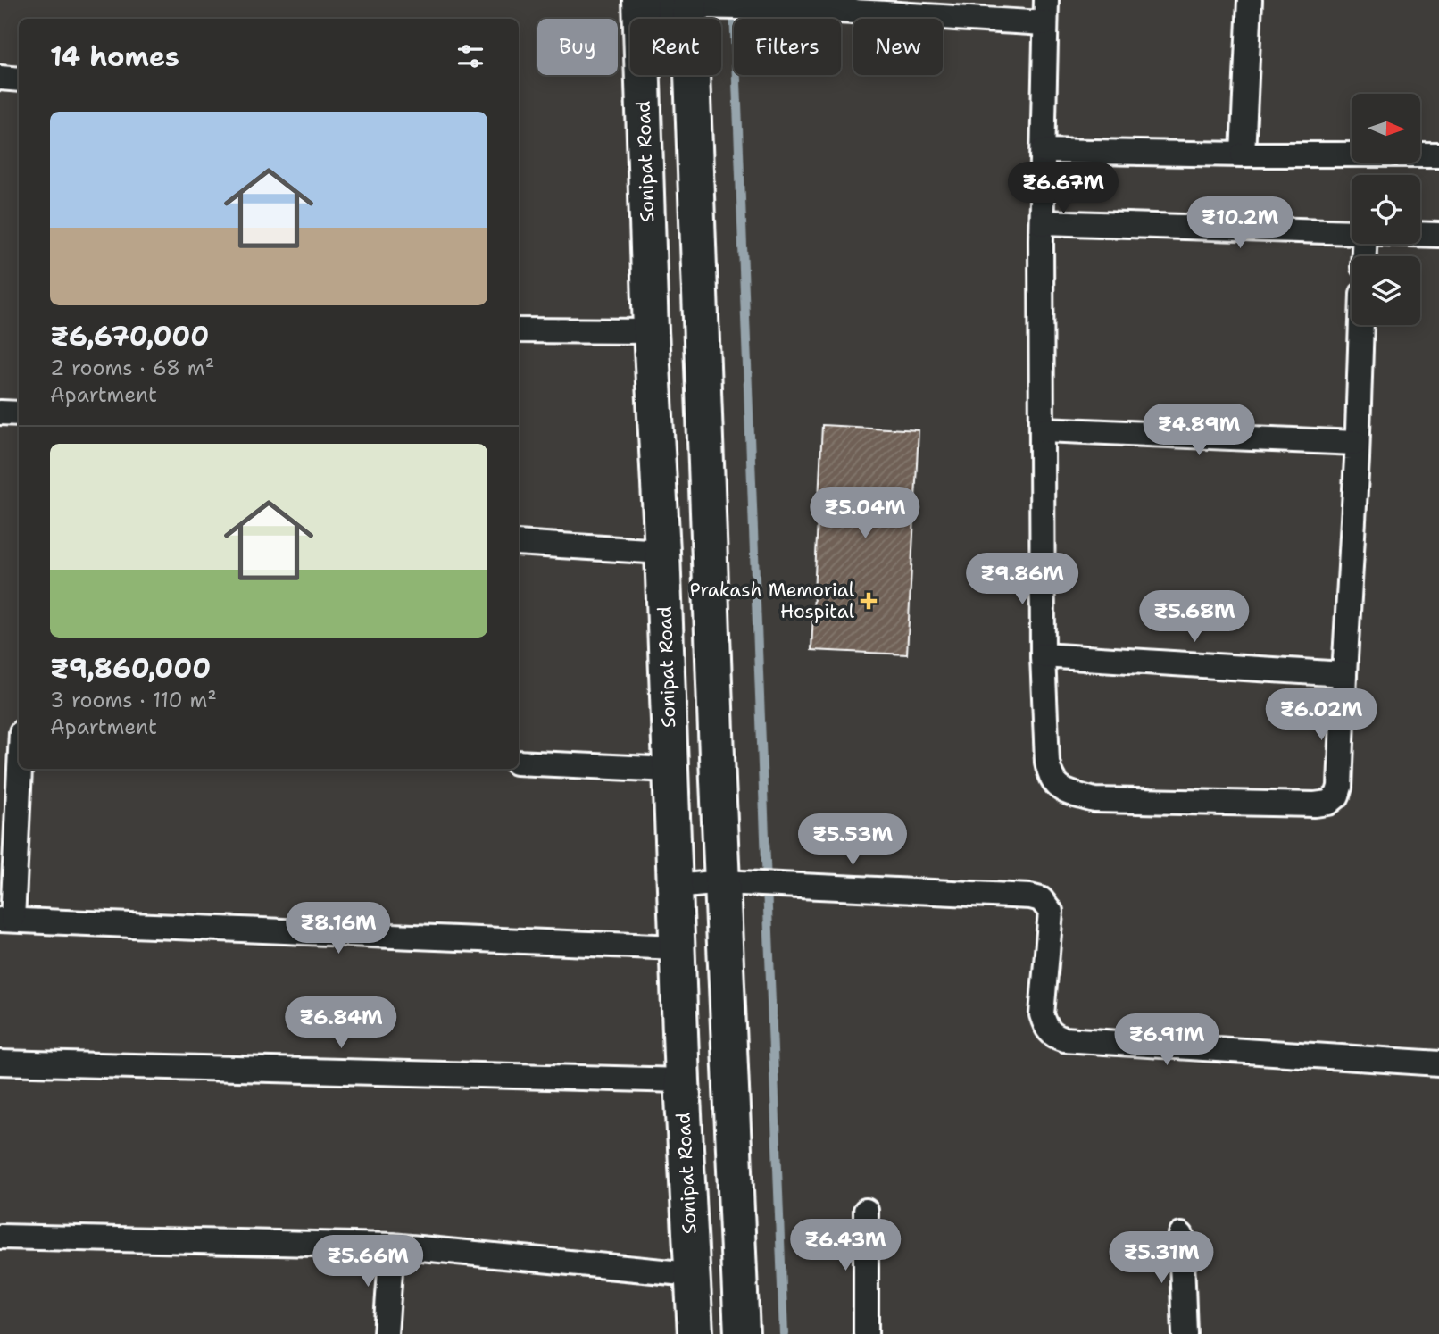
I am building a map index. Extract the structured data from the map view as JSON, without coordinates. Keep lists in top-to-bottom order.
{
  "streets": {
    "main road": ["Sonipat Road"]
  },
  "places": {
    "health": ["Prakash Memorial Hospital"]
  },
  "north": "right",
  "page": {
    "chip": [
      "Buy",
      "Rent",
      "Filters",
      "New"
    ],
    "heading": "14 homes",
    "list": [
      {
        "name": "₹6,670,000",
        "note": "2 rooms · 68 m² · Apartment"
      },
      {
        "name": "₹9,860,000",
        "note": "3 rooms · 110 m² · Apartment"
      }
    ],
    "price": [
      "₹6.67M",
      "₹10.2M",
      "₹4.89M",
      "₹5.04M",
      "₹9.86M",
      "₹5.68M",
      "₹6.02M",
      "₹5.53M",
      "₹8.16M",
      "₹6.84M",
      "₹6.91M",
      "₹6.43M",
      "₹5.31M",
      "₹5.66M"
    ]
  }
}
